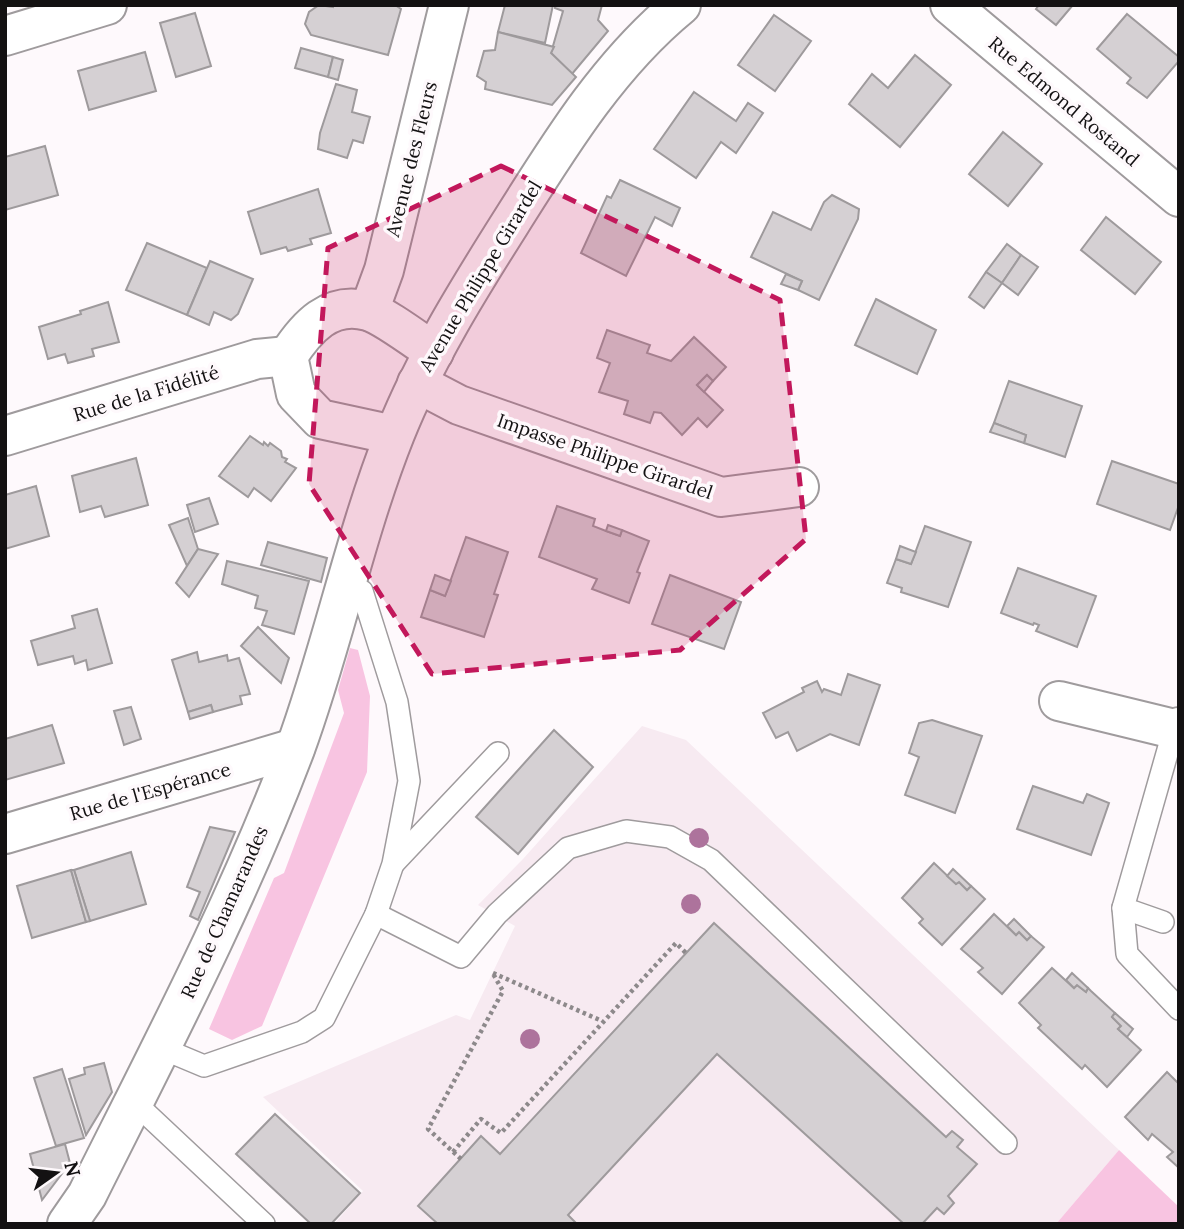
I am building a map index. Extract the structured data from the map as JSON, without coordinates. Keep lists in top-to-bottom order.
{
  "streets": {
    "street": [
      "Rue Edmond Rostand",
      "Avenue des Fleurs",
      "Avenue Philippe Girardel",
      "Rue de la Fidélité",
      "Impasse Philippe Girardel",
      "Rue de l'Espérance",
      "Rue de Chamarandes"
    ]
  },
  "crossings": [
    ["Avenue des Fleurs", "Avenue Philippe Girardel"],
    ["Avenue des Fleurs", "Rue de la Fidélité"],
    ["Avenue des Fleurs", "Impasse Philippe Girardel"],
    ["Avenue Philippe Girardel", "Rue de la Fidélité"],
    ["Avenue Philippe Girardel", "Impasse Philippe Girardel"],
    ["Avenue Philippe Girardel", "Rue de Chamarandes"],
    ["Rue de la Fidélité", "Impasse Philippe Girardel"],
    ["Rue de l'Espérance", "Rue de Chamarandes"]
  ],
  "north": "right"
}
